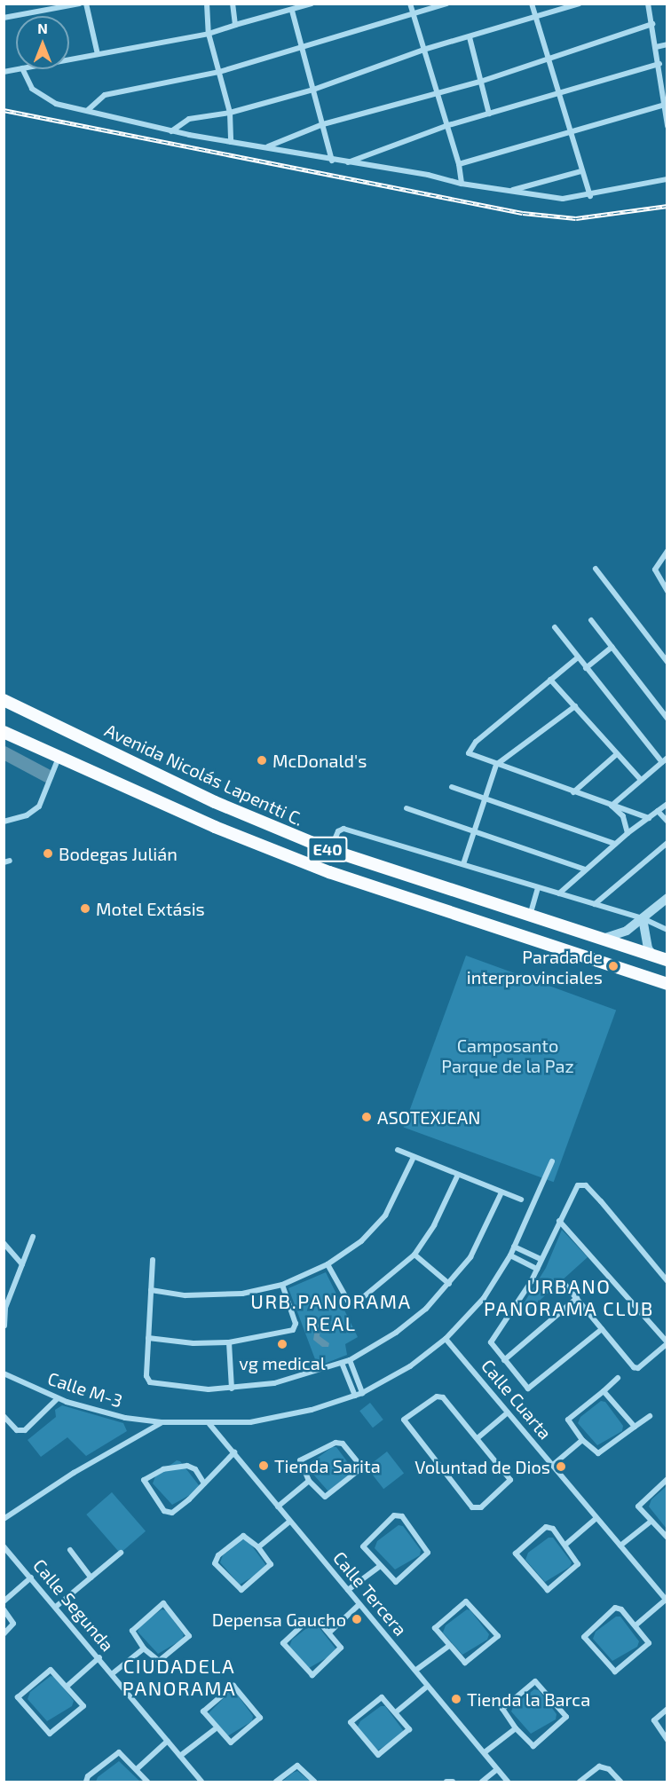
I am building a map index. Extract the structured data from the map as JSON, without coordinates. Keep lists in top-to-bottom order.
{
  "streets": {
    "highway": ["Avenida Nicolás Lapentti C.", "E40"],
    "street": [
      "Calle M-3",
      "Calle Cuarta",
      "Calle Tercera",
      "Calle Segunda"
    ]
  },
  "crossings": [
    ["Calle M-3", "Calle Cuarta"],
    ["Calle M-3", "Calle Tercera"]
  ],
  "districts": ["URBANO PANORAMA CLUB", "URB.PANORAMA REAL", "CIUDADELA PANORAMA"],
  "parks": ["Camposanto Parque de la Paz"],
  "places": [
    "McDonald's",
    "Bodegas Julián",
    "Motel Extásis",
    "Parada de interprovinciales",
    "ASOTEXJEAN",
    "vg medical",
    "Tienda Sarita",
    "Voluntad de Dios",
    "Depensa Gaucho",
    "Tienda la Barca"
  ],
  "north": "top"
}
